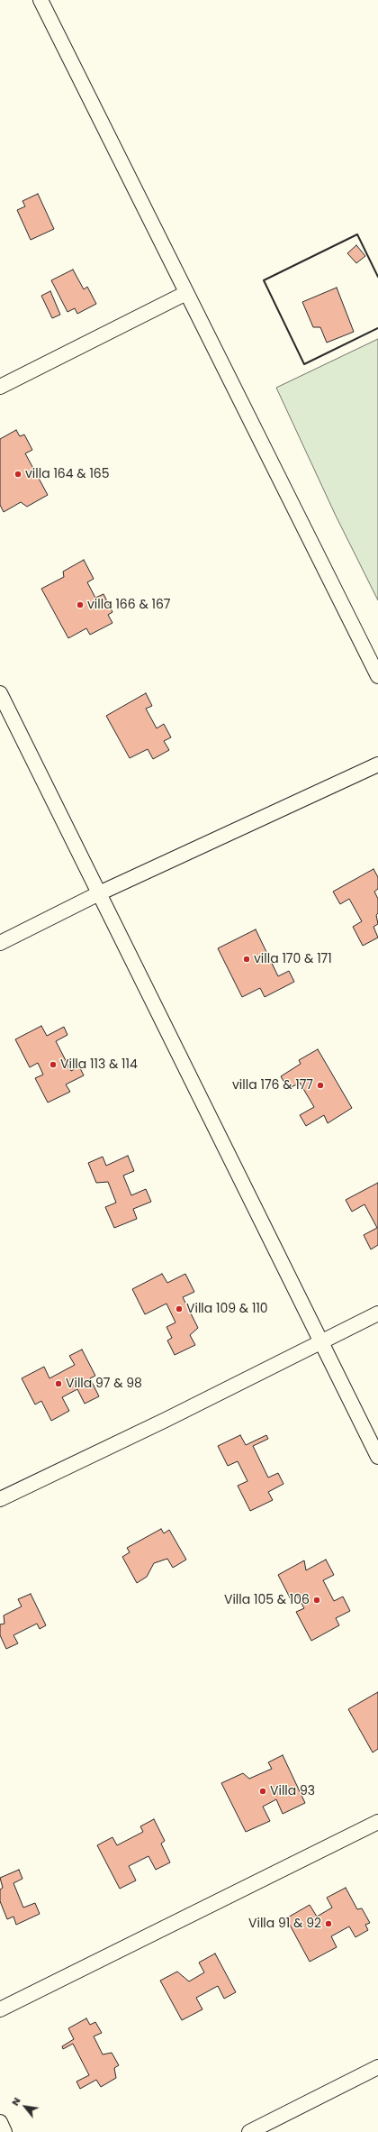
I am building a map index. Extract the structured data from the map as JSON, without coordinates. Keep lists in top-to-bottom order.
{
  "places": [
    "villa 164 & 165",
    "villa 166 & 167",
    "villa 170 & 171",
    "Villa 113 & 114",
    "villa 176 & 177",
    "Villa 109 & 110",
    "Villa 97 & 98",
    "Villa 105 & 106",
    "Villa 93",
    "Villa 91 & 92"
  ],
  "north": "top left"
}
